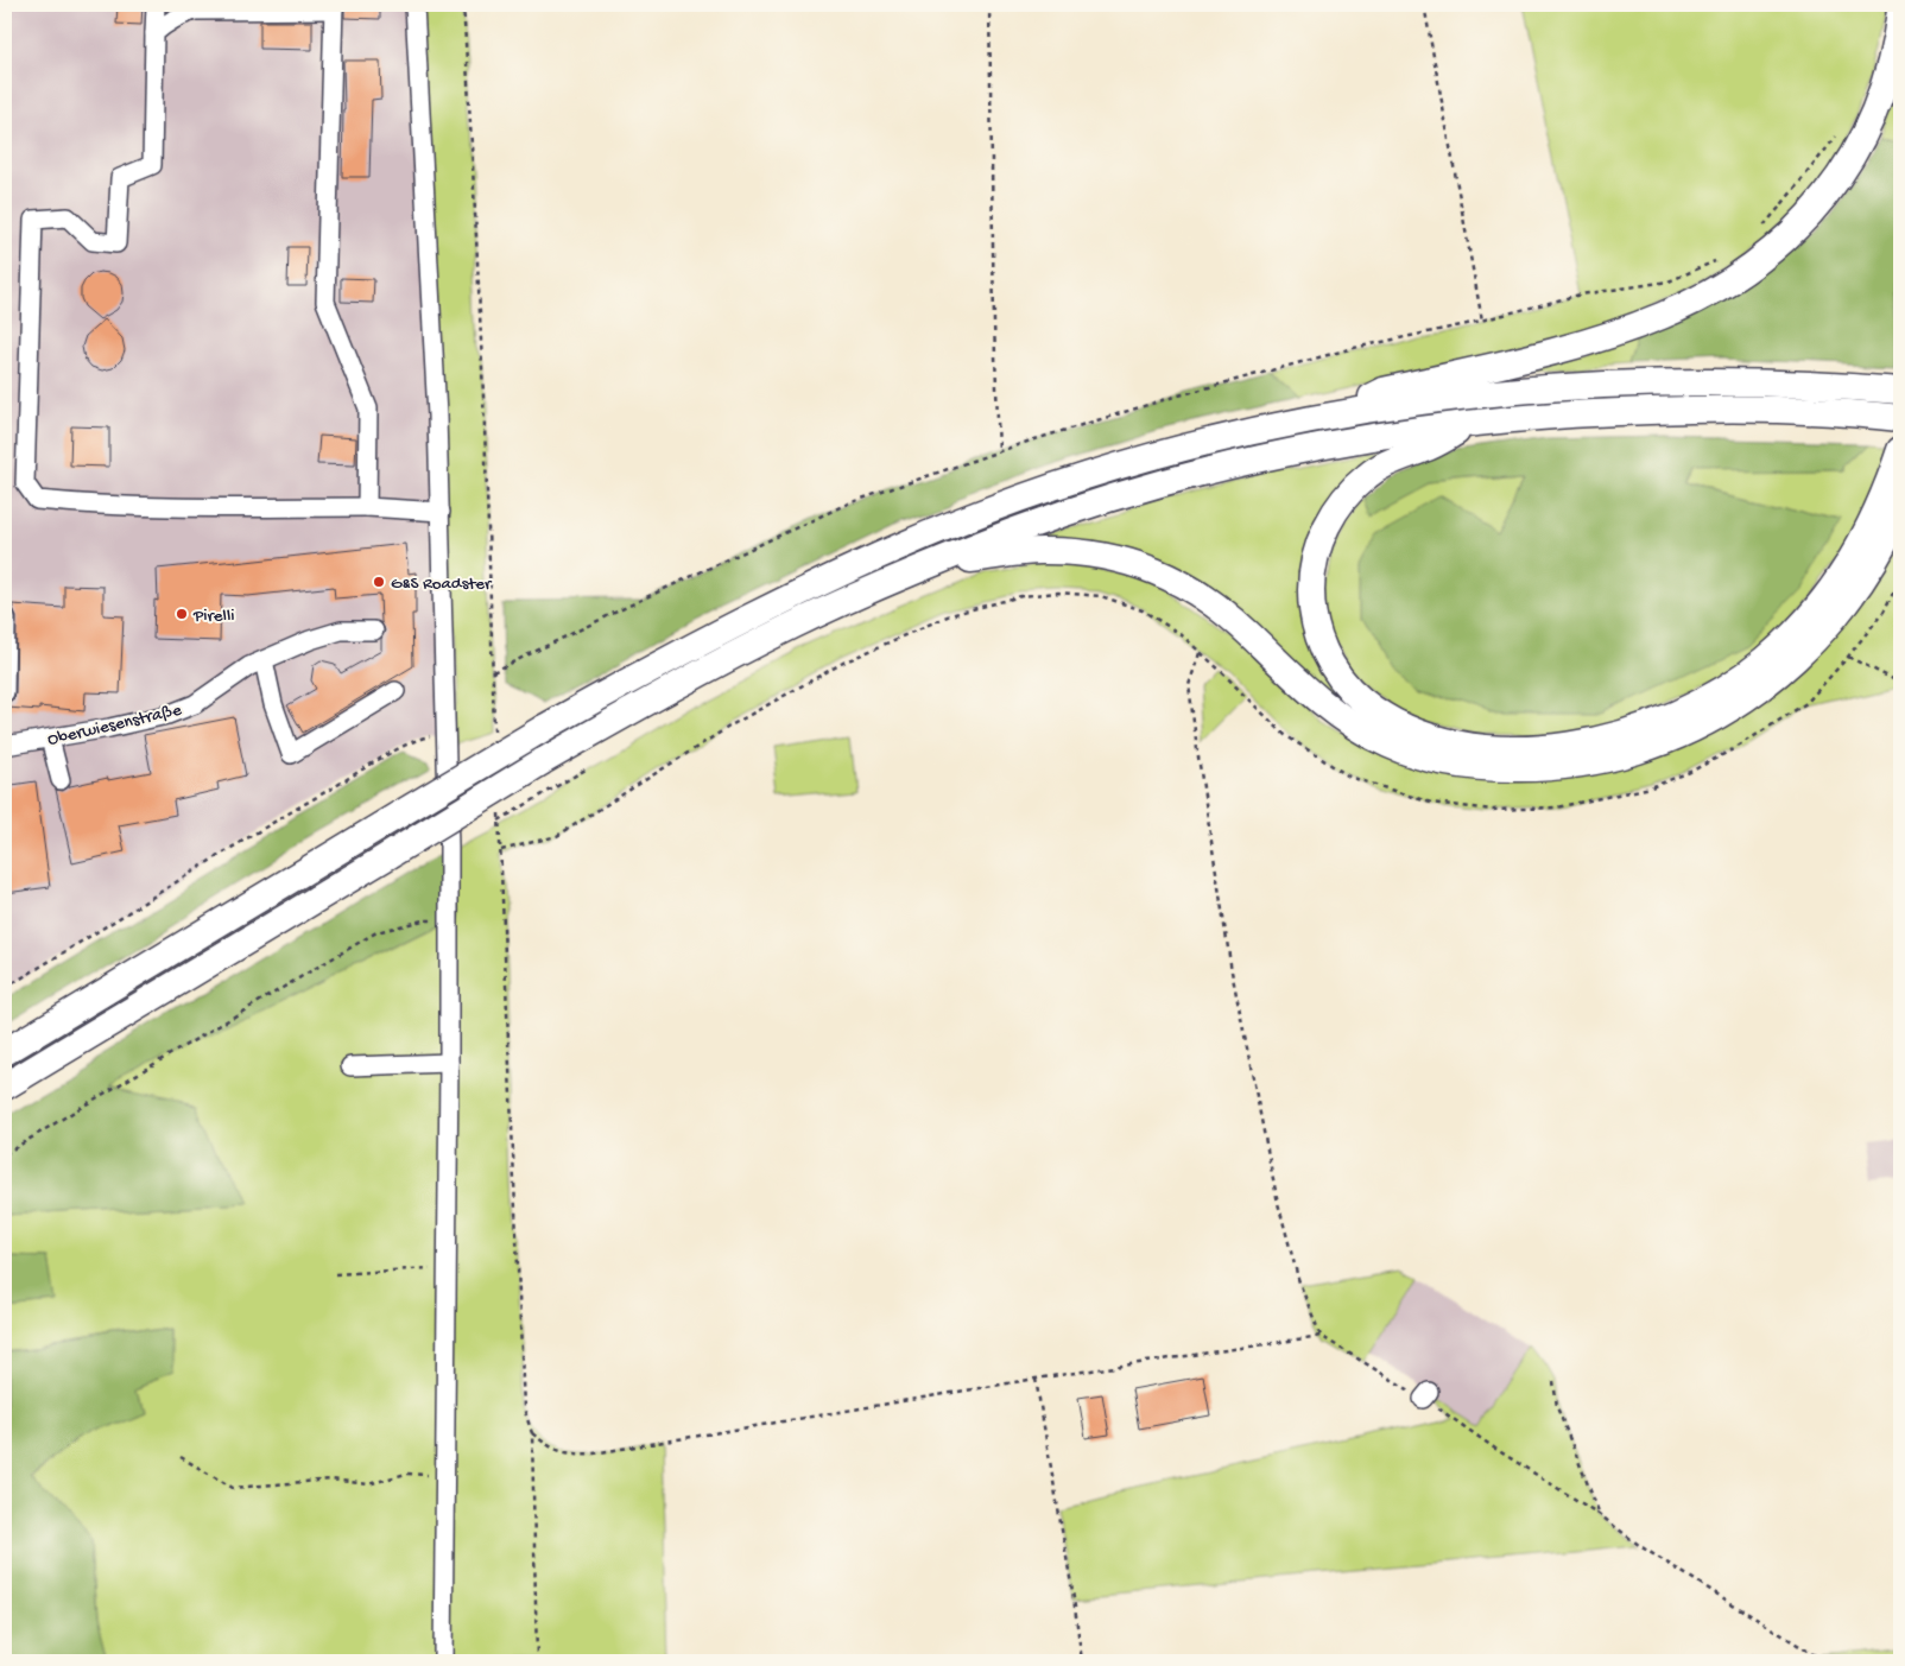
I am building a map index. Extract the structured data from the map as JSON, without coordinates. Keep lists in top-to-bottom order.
{
  "streets": {
    "street": ["Oberwiesenstraße"]
  },
  "places": ["G&S Roadster", "Pirelli"]
}
